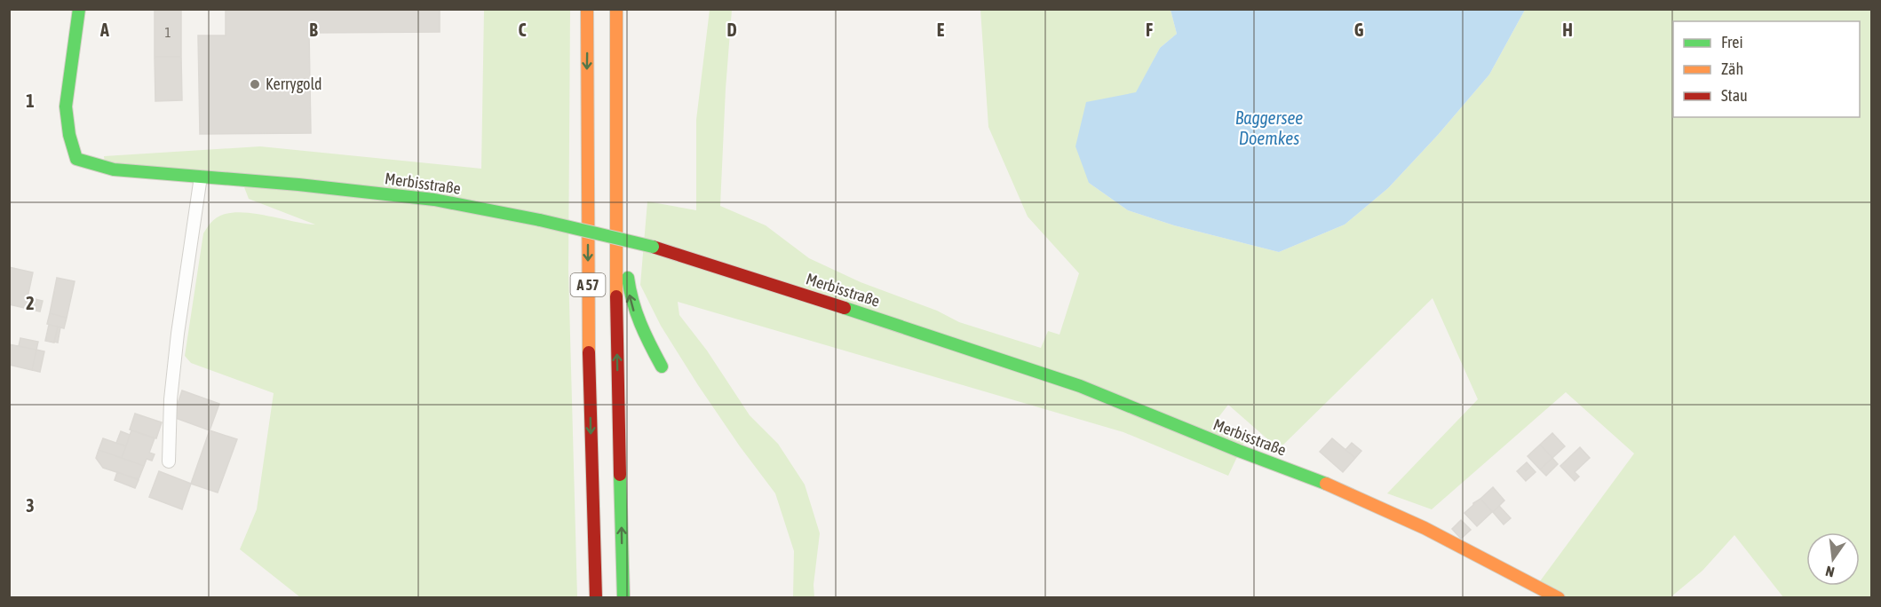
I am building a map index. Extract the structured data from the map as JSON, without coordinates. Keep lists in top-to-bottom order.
{
  "streets": {
    "main road": ["Merbisstraße", "A 57"]
  },
  "water": ["Baggersee Doemkes"],
  "places": ["Kerrygold"],
  "house_numbers": ["1"],
  "legend": ["Frei", "Zäh", "Stau"],
  "north": "bottom",
  "grid": {
    "columns": [
      "A",
      "B",
      "C",
      "D",
      "E",
      "F",
      "G",
      "H"
    ],
    "rows": ["1", "2", "3"]
  }
}
